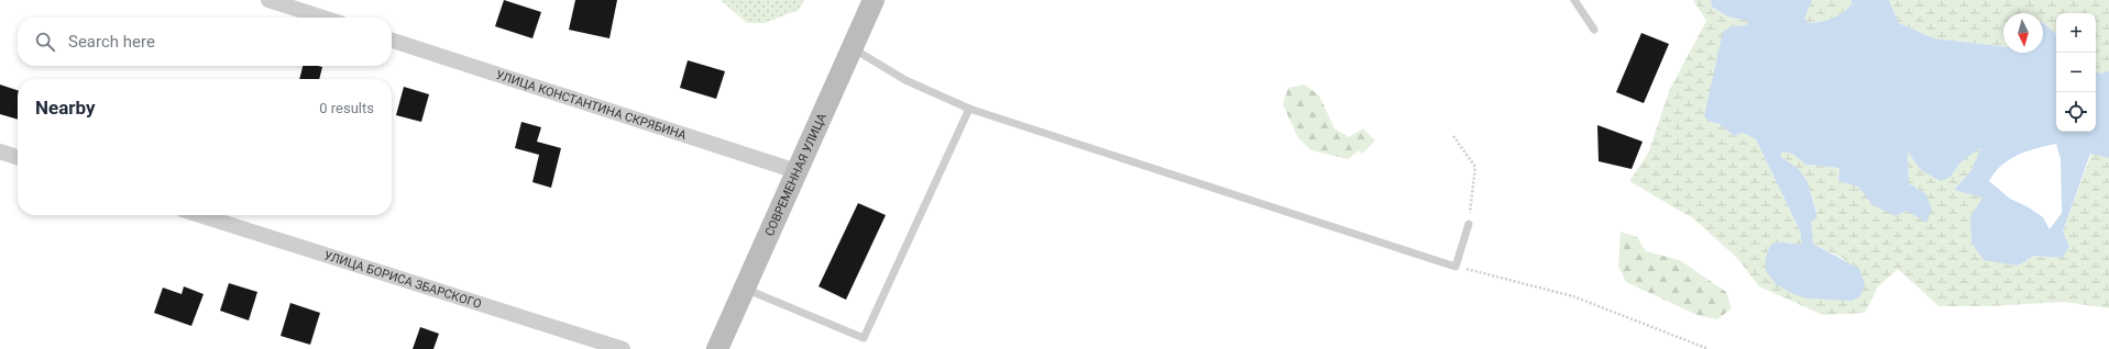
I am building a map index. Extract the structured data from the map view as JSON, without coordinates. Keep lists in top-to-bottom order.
{
  "streets": {
    "street": ["УЛИЦА КОНСТАНТИНА СКРЯБИНА", "СОВРЕМЕННАЯ УЛИЦА", "УЛИЦА БОРИСА ЗБАРСКОГО"]
  },
  "crossings": [
    ["УЛИЦА КОНСТАНТИНА СКРЯБИНА", "СОВРЕМЕННАЯ УЛИЦА"]
  ],
  "north": "bottom",
  "page": {
    "map_buttons": ["+", "−"],
    "search": "Search here",
    "heading": ["Nearby", "0 results"]
  }
}
